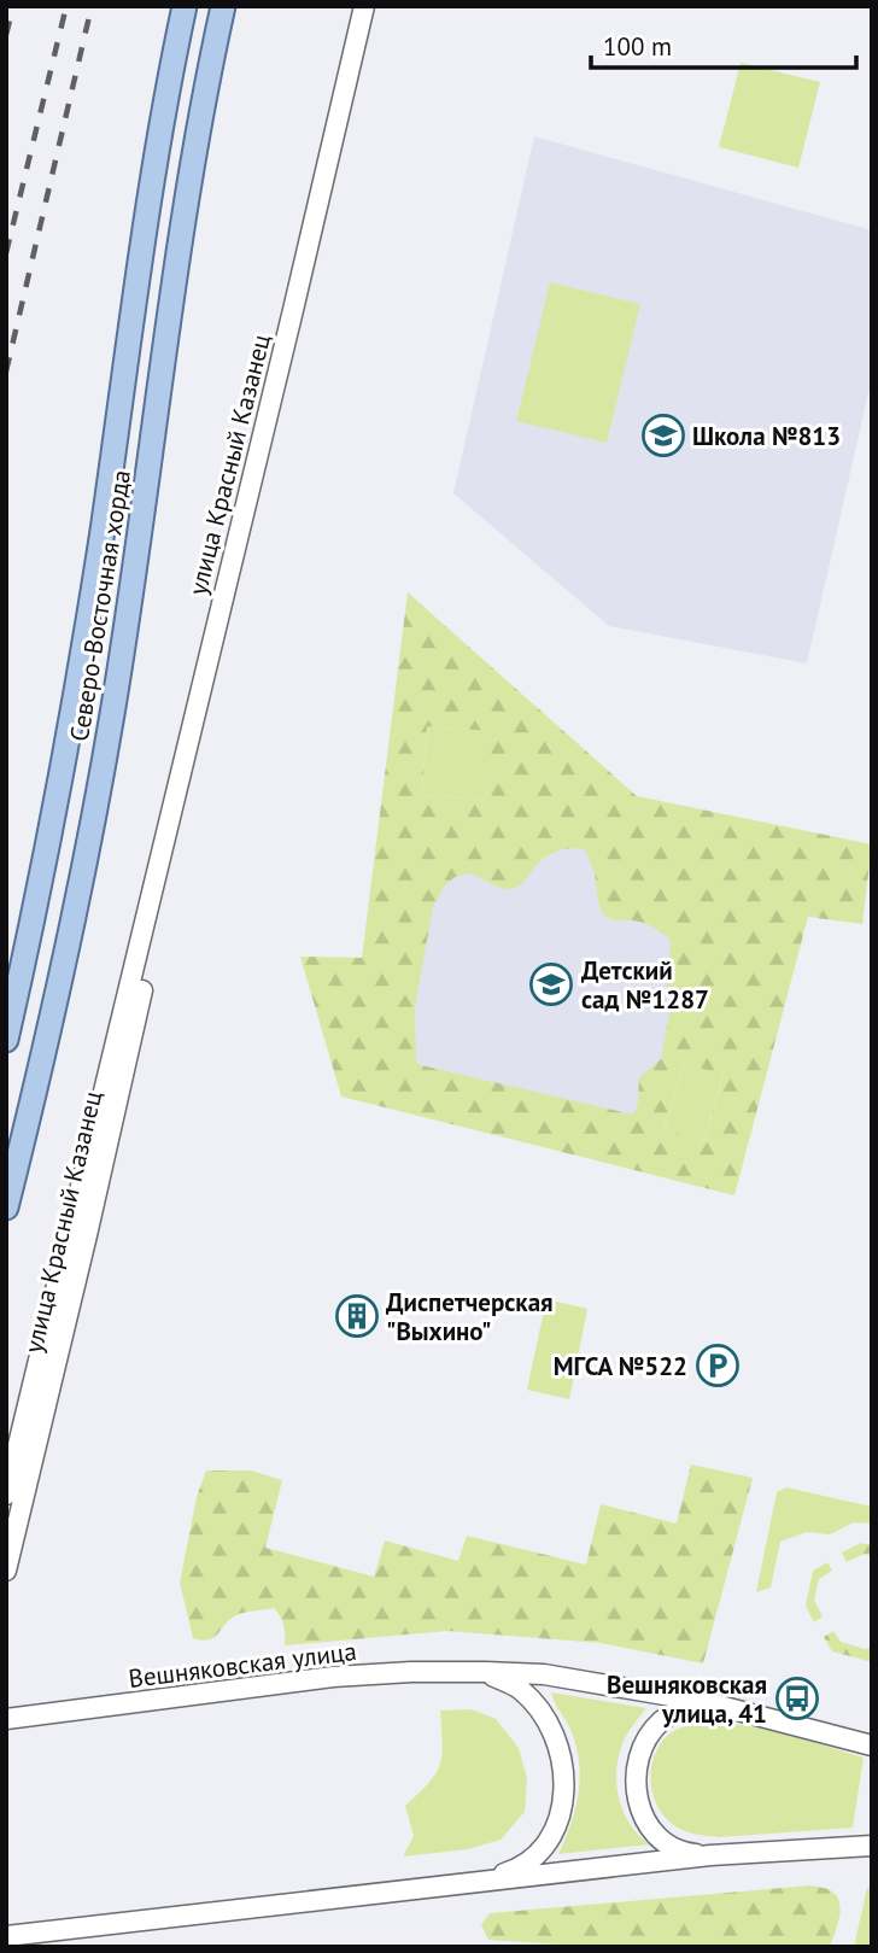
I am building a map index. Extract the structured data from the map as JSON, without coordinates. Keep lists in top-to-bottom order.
{
  "streets": {
    "main road": ["Северо-Восточная хорда"],
    "street": ["улица Красный Казанец", "Вешняковская улица"]
  },
  "places": {
    "school or university": ["Школа №813", "Детский сад №1287"],
    "building": ["Диспетчерская \"Выхино\""],
    "parking": ["МГСА №522"],
    "bus stop": ["Вешняковская улица, 41"]
  },
  "scale_bar": "100 m"
}
